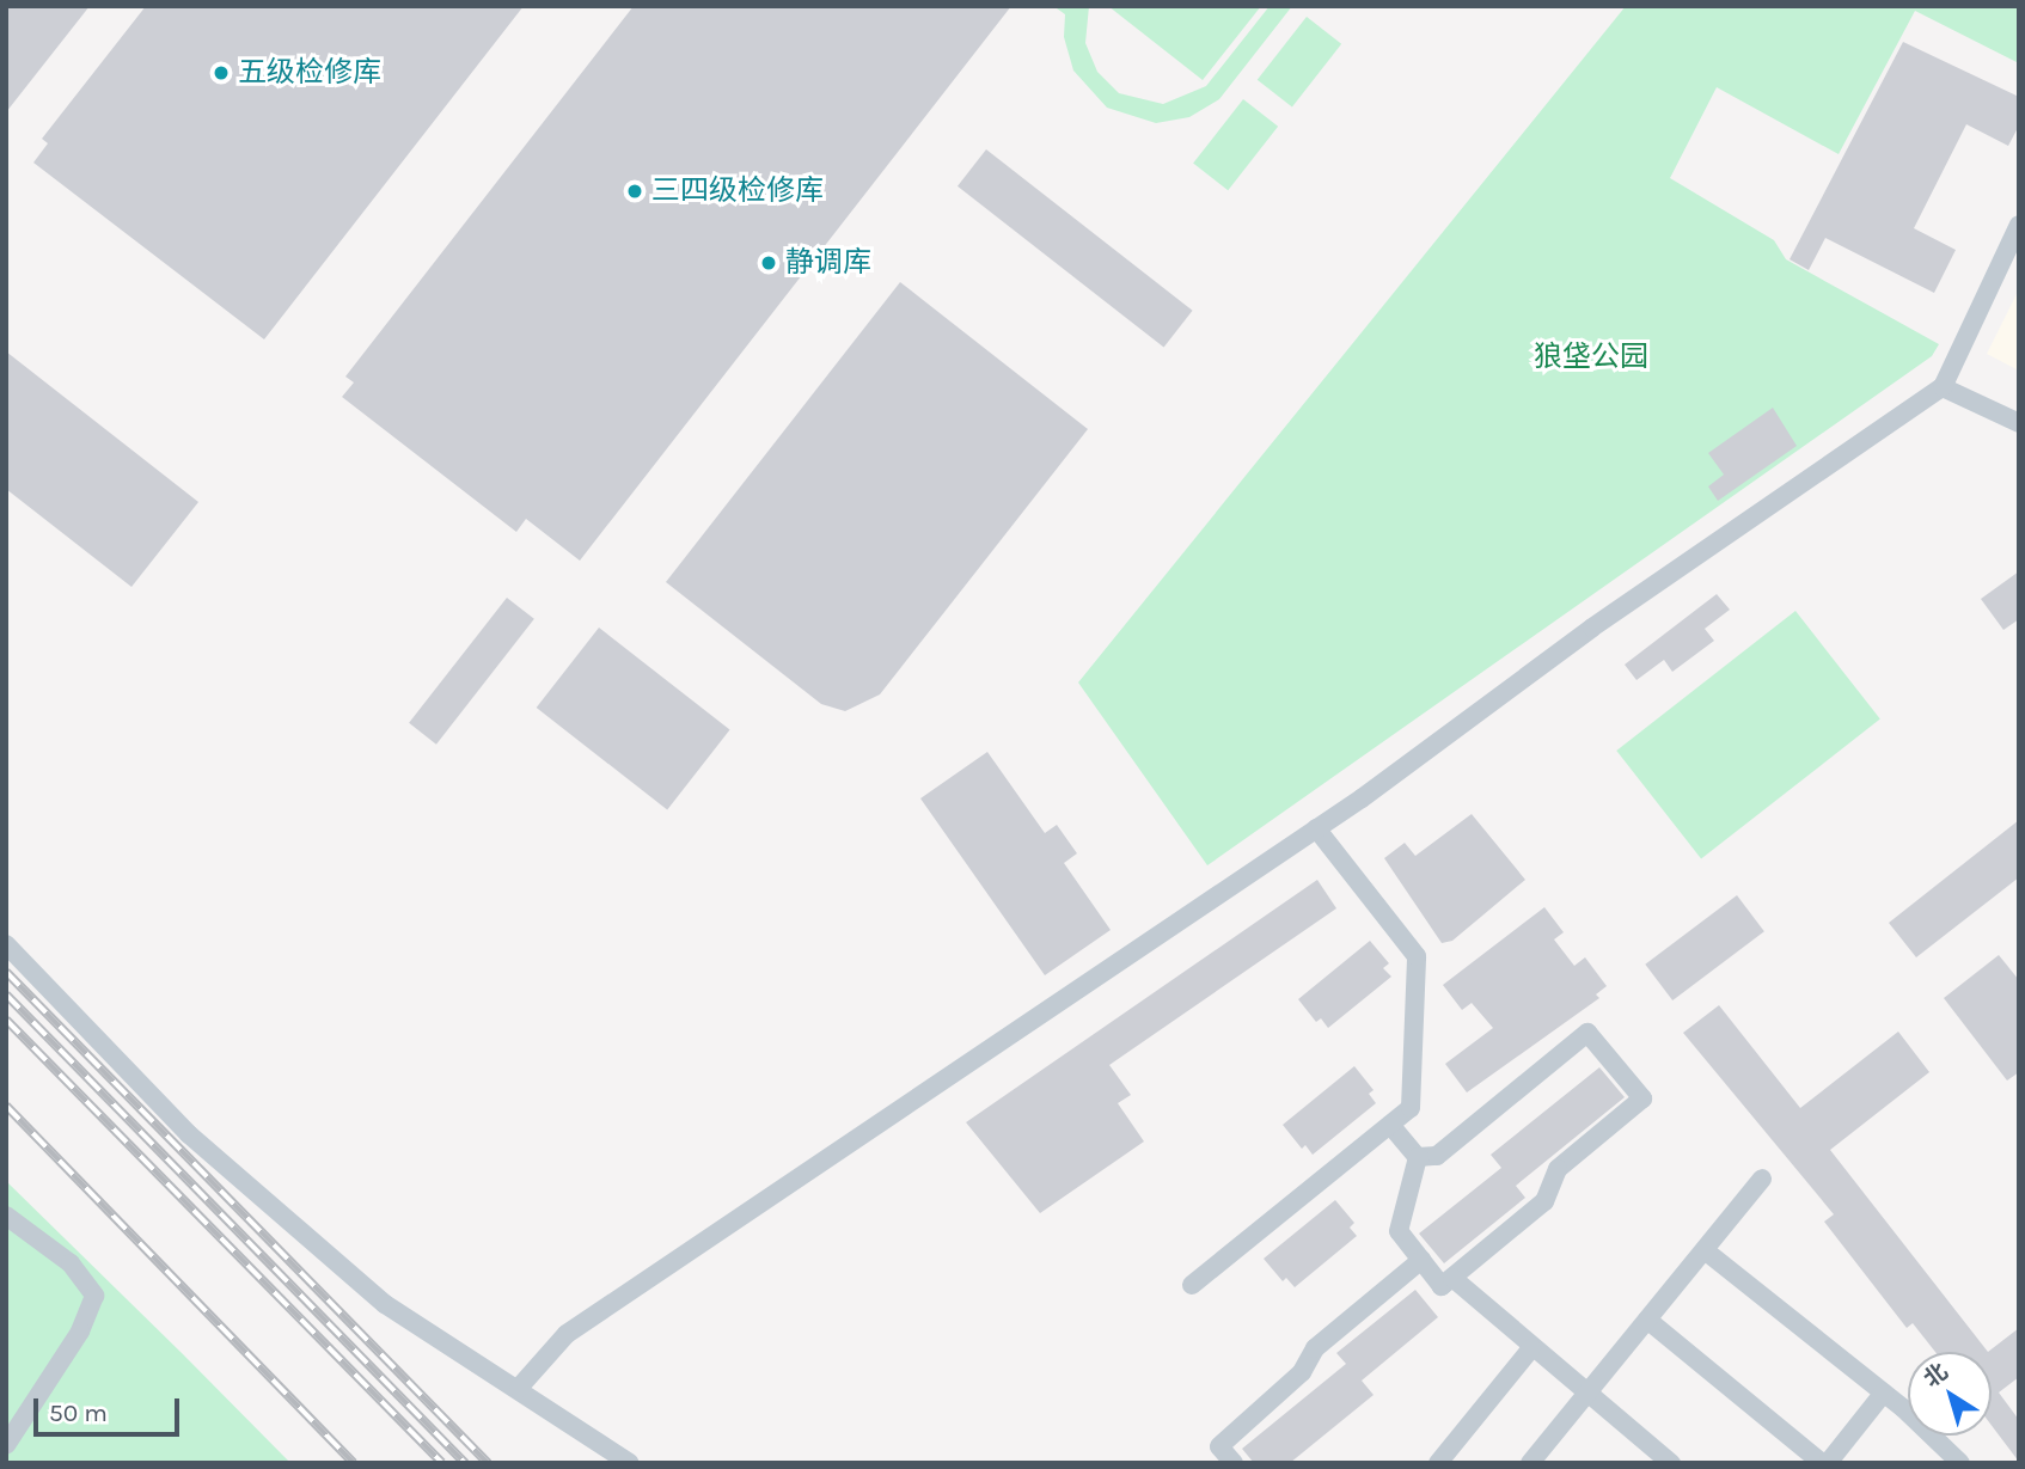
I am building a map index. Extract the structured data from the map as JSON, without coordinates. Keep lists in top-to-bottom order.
{
  "parks": ["狼垡公园"],
  "places": ["五级检修库", "三四级检修库", "静调库"],
  "scale_bar": "50 m",
  "north": "top left"
}
